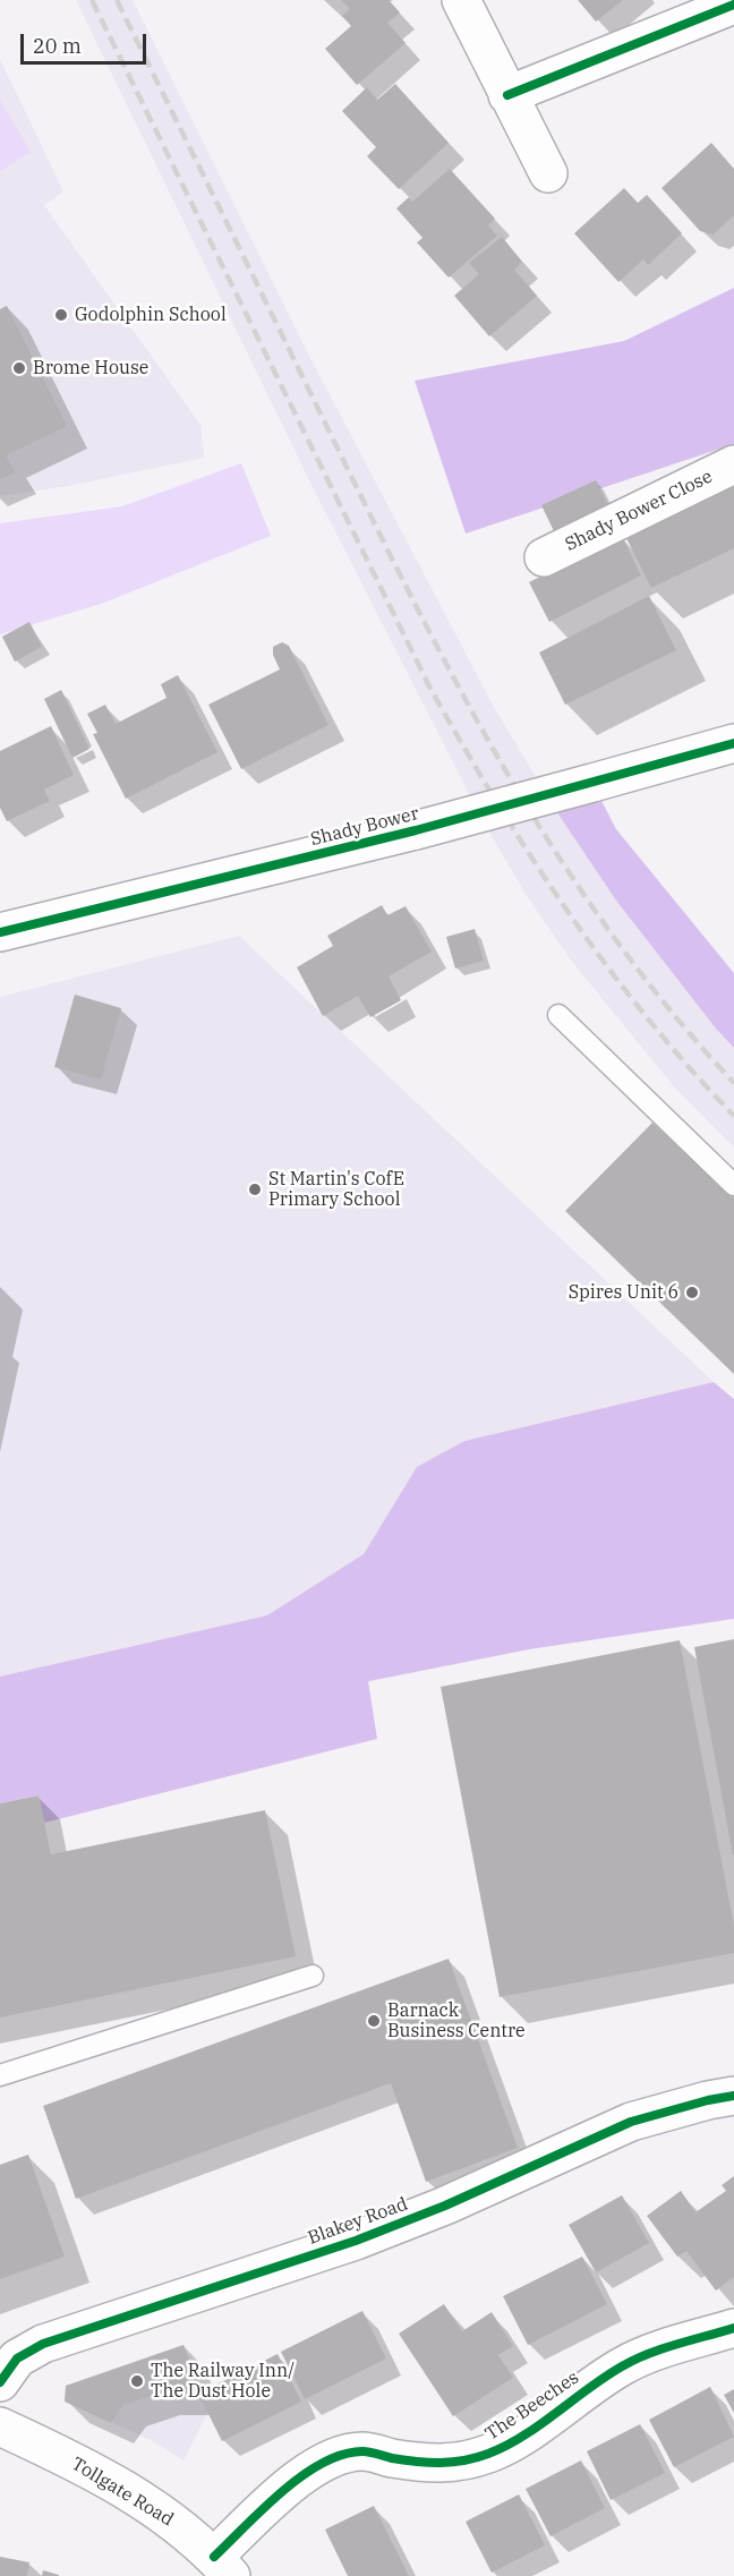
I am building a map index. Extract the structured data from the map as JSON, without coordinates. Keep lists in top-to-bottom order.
{
  "streets": {
    "street": [
      "Shady Bower Close",
      "Shady Bower",
      "Blakey Road",
      "The Beeches",
      "Tollgate Road"
    ]
  },
  "crossings": [
    ["The Beeches", "Tollgate Road"]
  ],
  "places": [
    "Godolphin School",
    "Brome House",
    "St Martin's CofE Primary School",
    "Spires Unit 6",
    "Barnack Business Centre",
    "The Railway Inn/ The Dust Hole"
  ],
  "scale_bar": "20 m"
}
